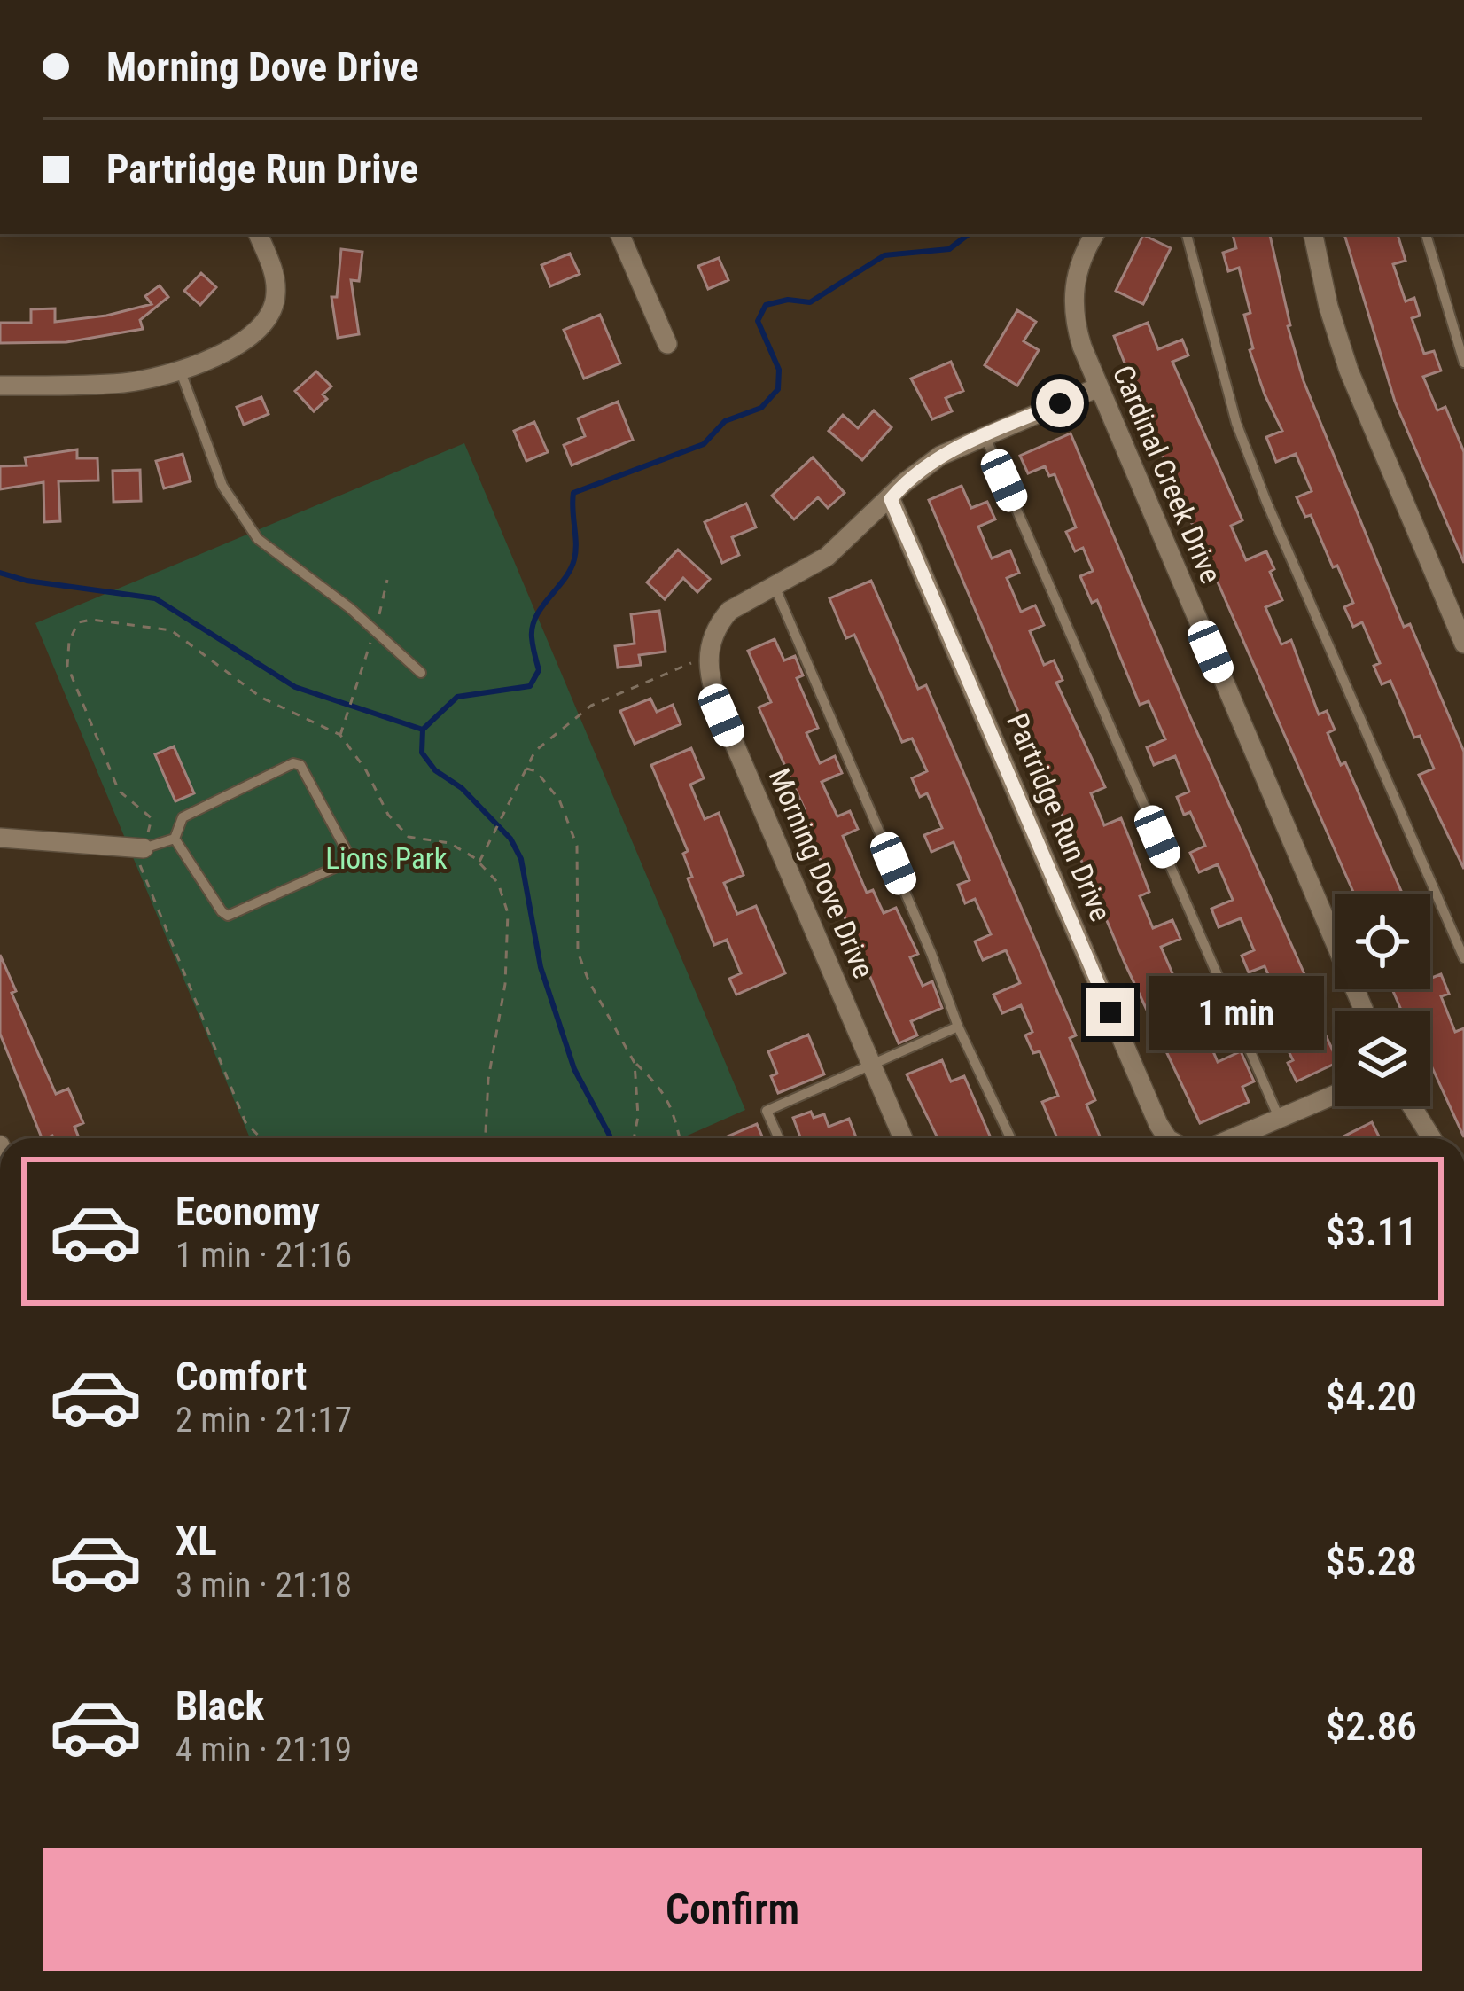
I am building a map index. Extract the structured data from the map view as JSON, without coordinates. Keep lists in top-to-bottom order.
{
  "streets": {
    "street": ["Cardinal Creek Drive", "Partridge Run Drive", "Morning Dove Drive"]
  },
  "parks": ["Lions Park"],
  "page": {
    "banner": ["Morning Dove Drive", "Partridge Run Drive"],
    "bubble": "1 min",
    "list": [
      {
        "name": "Economy",
        "note": "1 min · 21:16",
        "value": "$3.11"
      },
      {
        "name": "Comfort",
        "note": "2 min · 21:17",
        "value": "$4.20"
      },
      {
        "name": "XL",
        "note": "3 min · 21:18",
        "value": "$5.28"
      },
      {
        "name": "Black",
        "note": "4 min · 21:19",
        "value": "$2.86"
      }
    ],
    "buttons": "Confirm"
  }
}
